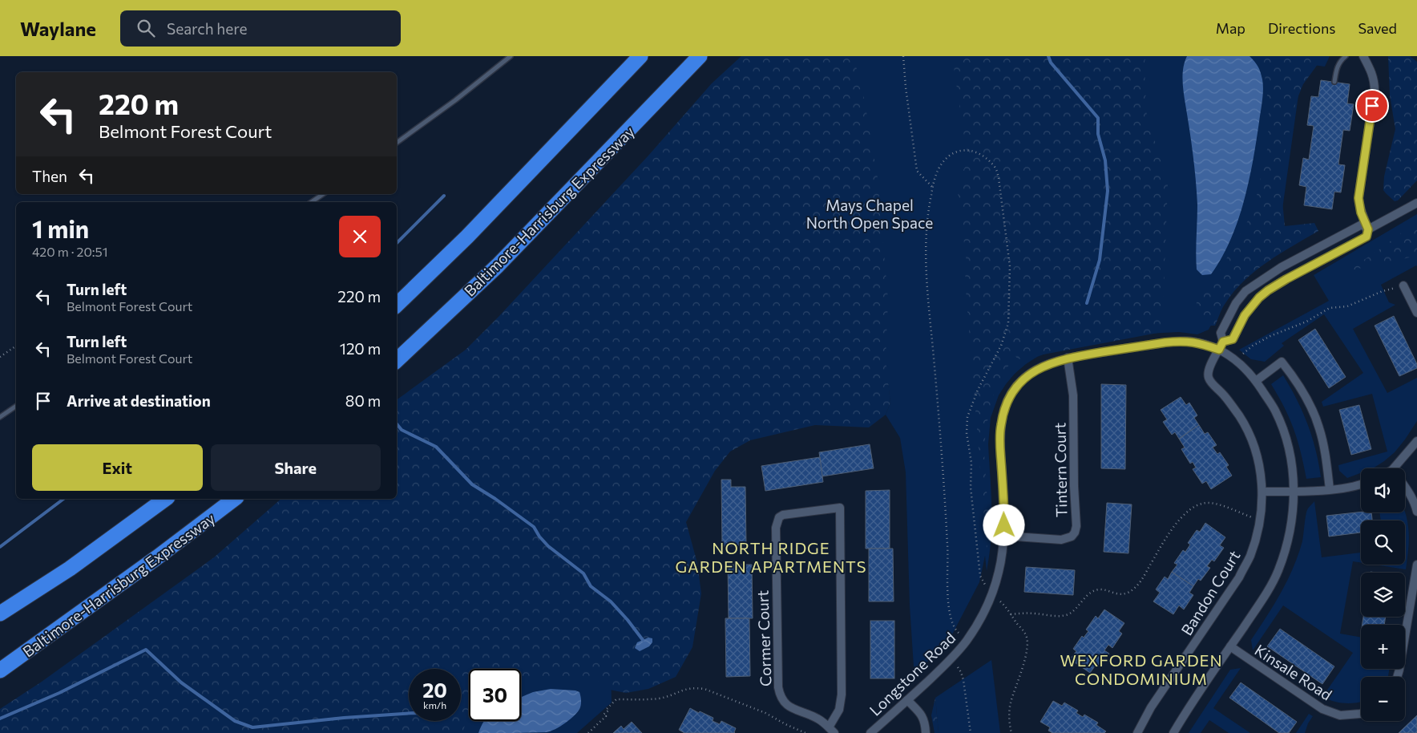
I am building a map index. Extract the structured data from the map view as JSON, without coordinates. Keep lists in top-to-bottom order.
{
  "streets": {
    "highway": ["Baltimore-Harrisburg Expressway"],
    "street": [
      "Tintern Court",
      "Bandon Court",
      "Cormer Court",
      "Kinsale Road",
      "Longstone Road"
    ]
  },
  "crossings": [
    ["Tintern Court", "Longstone Road"],
    ["Bandon Court", "Longstone Road"],
    ["Kinsale Road", "Longstone Road"]
  ],
  "districts": ["NORTH RIDGE GARDEN APARTMENTS", "WEXFORD GARDEN CONDOMINIUM"],
  "parks": ["Mays Chapel North Open Space"],
  "page": {
    "header": "Waylane",
    "search": "Search here",
    "nav": ["Map", "Directions", "Saved"],
    "turn": ["220 m", "Belmont Forest Court"],
    "then": "Then",
    "heading": ["1 min", "420 m · 20:51"],
    "list": [
      {
        "name": "Turn left",
        "note": "Belmont Forest Court",
        "value": "220 m"
      },
      {
        "name": "Turn left",
        "note": "Belmont Forest Court",
        "value": "120 m"
      },
      {
        "name": "Arrive at destination",
        "value": "80 m"
      }
    ],
    "buttons": ["Exit", "Share"],
    "map_buttons": ["+", "−"],
    "speed": "20 km/h",
    "limit": "30"
  }
}
